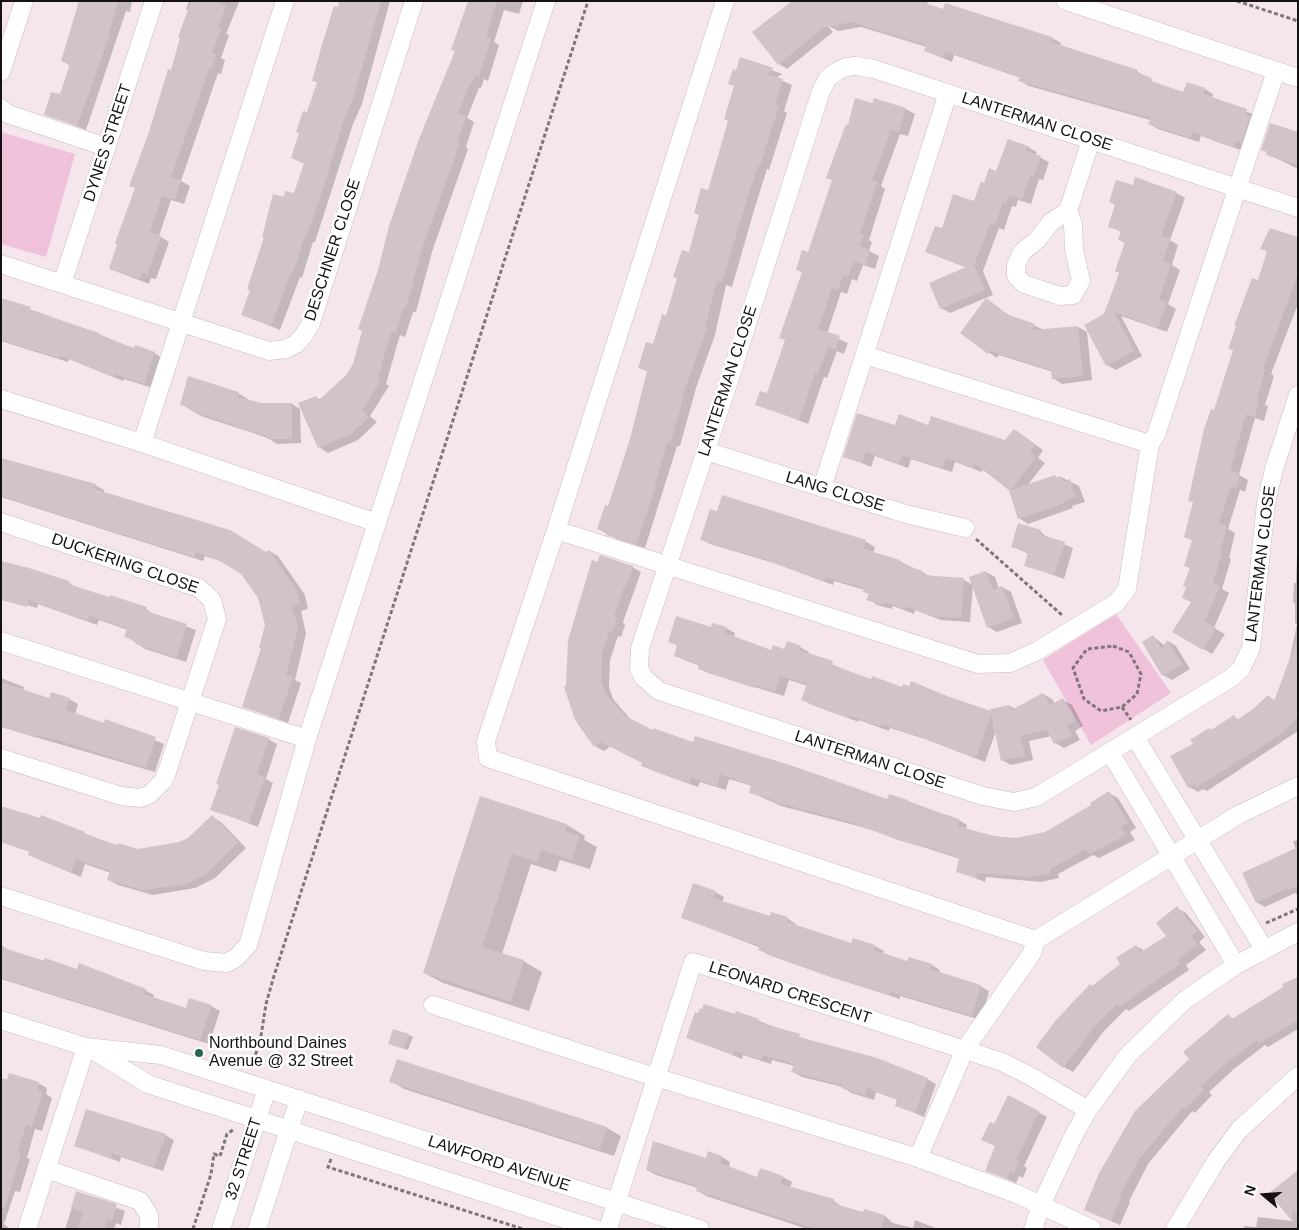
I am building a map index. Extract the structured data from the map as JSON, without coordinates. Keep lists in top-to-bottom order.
{
  "streets": {
    "street": [
      "LANTERMAN CLOSE",
      "DYNES STREET",
      "DESCHNER CLOSE",
      "LANG CLOSE",
      "DUCKERING CLOSE",
      "LEONARD CRESCENT",
      "32 STREET",
      "LAWFORD AVENUE"
    ]
  },
  "crossings": [
    ["LANTERMAN CLOSE", "LANG CLOSE"],
    ["DYNES STREET", "DESCHNER CLOSE"],
    ["LEONARD CRESCENT", "LAWFORD AVENUE"],
    ["32 STREET", "LAWFORD AVENUE"]
  ],
  "places": ["Northbound Daines Avenue @ 32 Street"],
  "north": "left"
}
